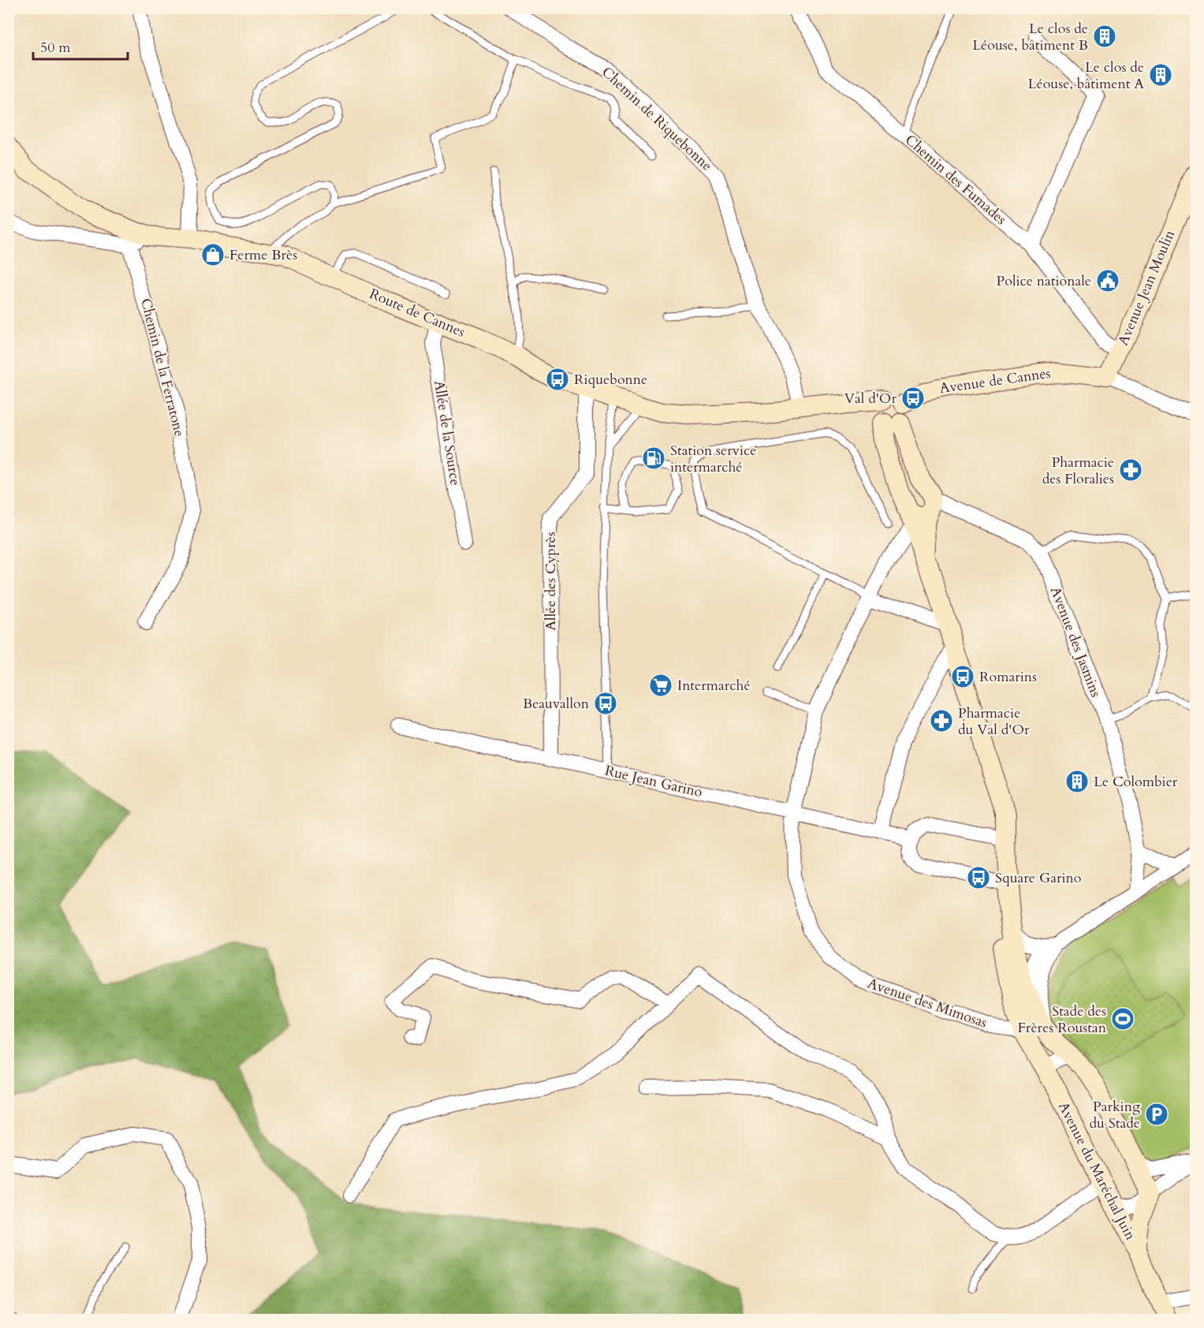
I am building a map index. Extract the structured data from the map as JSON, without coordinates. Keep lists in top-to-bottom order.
{
  "streets": {
    "main road": [
      "Avenue Jean Moulin",
      "Route de Cannes",
      "Avenue de Cannes",
      "Avenue du Maréchal Juin"
    ],
    "street": [
      "Chemin de Riquebonne",
      "Chemin des Fumades",
      "Chemin de la Ferratone",
      "Allée de la Source",
      "Allée des Cyprès",
      "Avenue des Jasmins",
      "Rue Jean Garino",
      "Avenue des Mimosas"
    ]
  },
  "crossings": [
    ["Chemin de Riquebonne", "Route de Cannes"],
    ["Chemin des Fumades", "Avenue Jean Moulin"],
    ["Avenue Jean Moulin", "Avenue de Cannes"],
    ["Route de Cannes", "Avenue de Cannes"],
    ["Route de Cannes", "Allée de la Source"],
    ["Route de Cannes", "Allée des Cyprès"],
    ["Route de Cannes", "Avenue du Maréchal Juin"],
    ["Avenue de Cannes", "Avenue du Maréchal Juin"],
    ["Allée des Cyprès", "Rue Jean Garino"],
    ["Avenue des Jasmins", "Avenue du Maréchal Juin"],
    ["Rue Jean Garino", "Avenue des Mimosas"],
    ["Avenue des Mimosas", "Avenue du Maréchal Juin"]
  ],
  "places": {
    "building": ["Le clos de Léouse, bâtiment B", "Le clos de Léouse, bâtiment A", "Le Colombier"],
    "shop": ["Ferme Brès"],
    "public building": ["Police nationale"],
    "bus stop": [
      "Riquebonne",
      "Val d'Or",
      "Romarins",
      "Beauvallon",
      "Square Garino"
    ],
    "fuel station": ["Station service intermarché"],
    "pharmacy": ["Pharmacie des Floralies", "Pharmacie du Val d'Or"],
    "supermarket": ["Intermarché"],
    "sports": ["Stade des Frères Roustan"],
    "parking": ["Parking du Stade"]
  },
  "scale_bar": "50 m"
}
